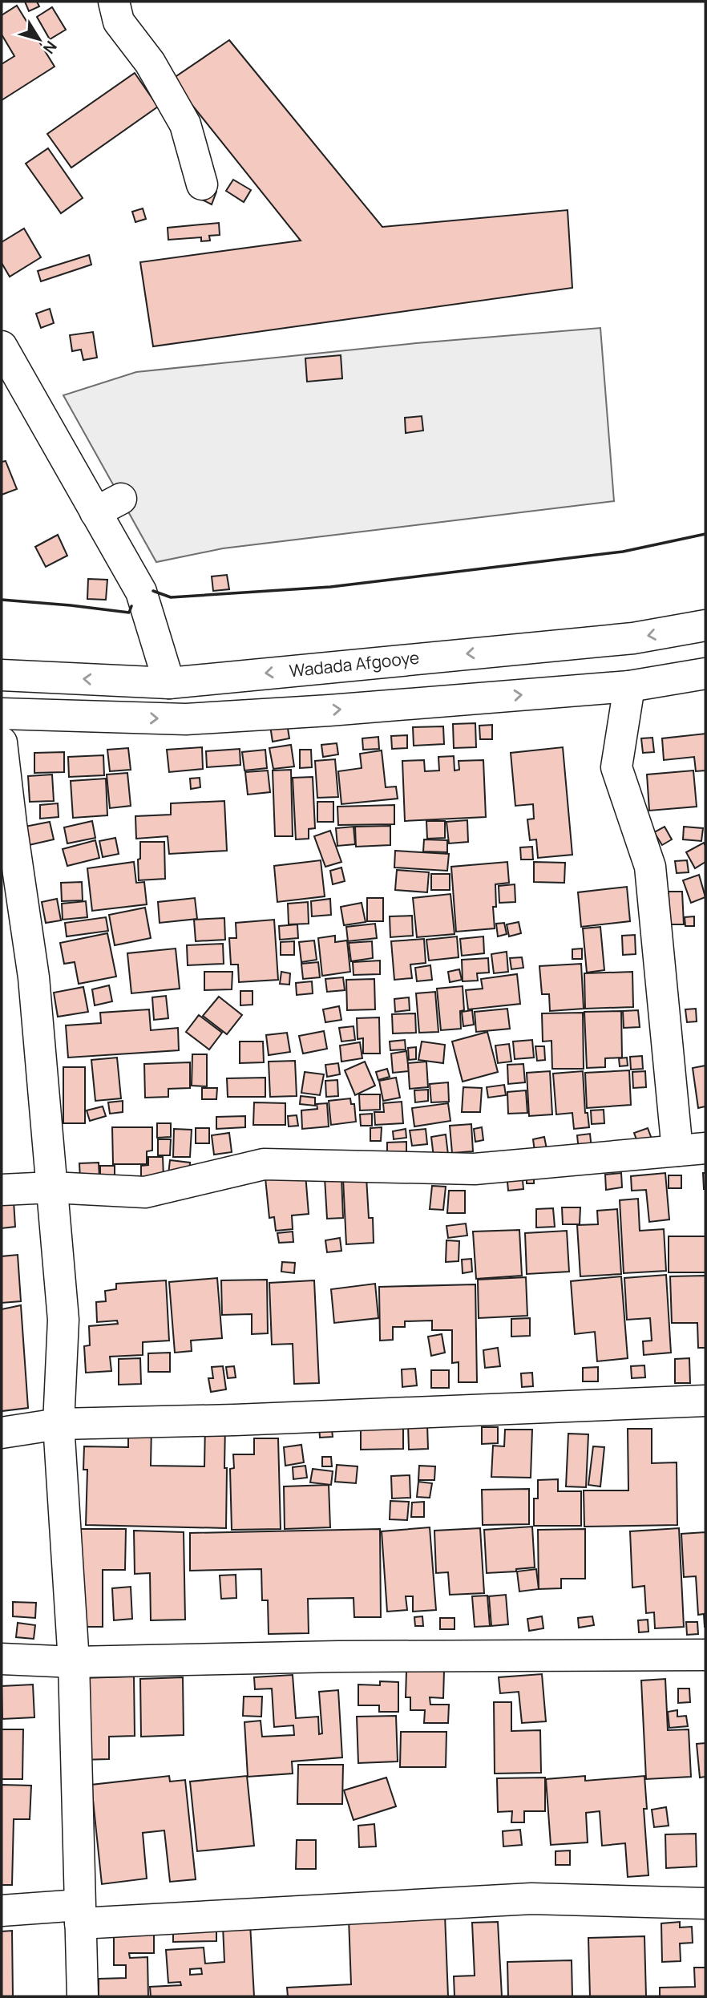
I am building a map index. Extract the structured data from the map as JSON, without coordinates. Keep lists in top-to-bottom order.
{
  "streets": {
    "main road": ["Wadada Afgooye"]
  },
  "north": "bottom right"
}
